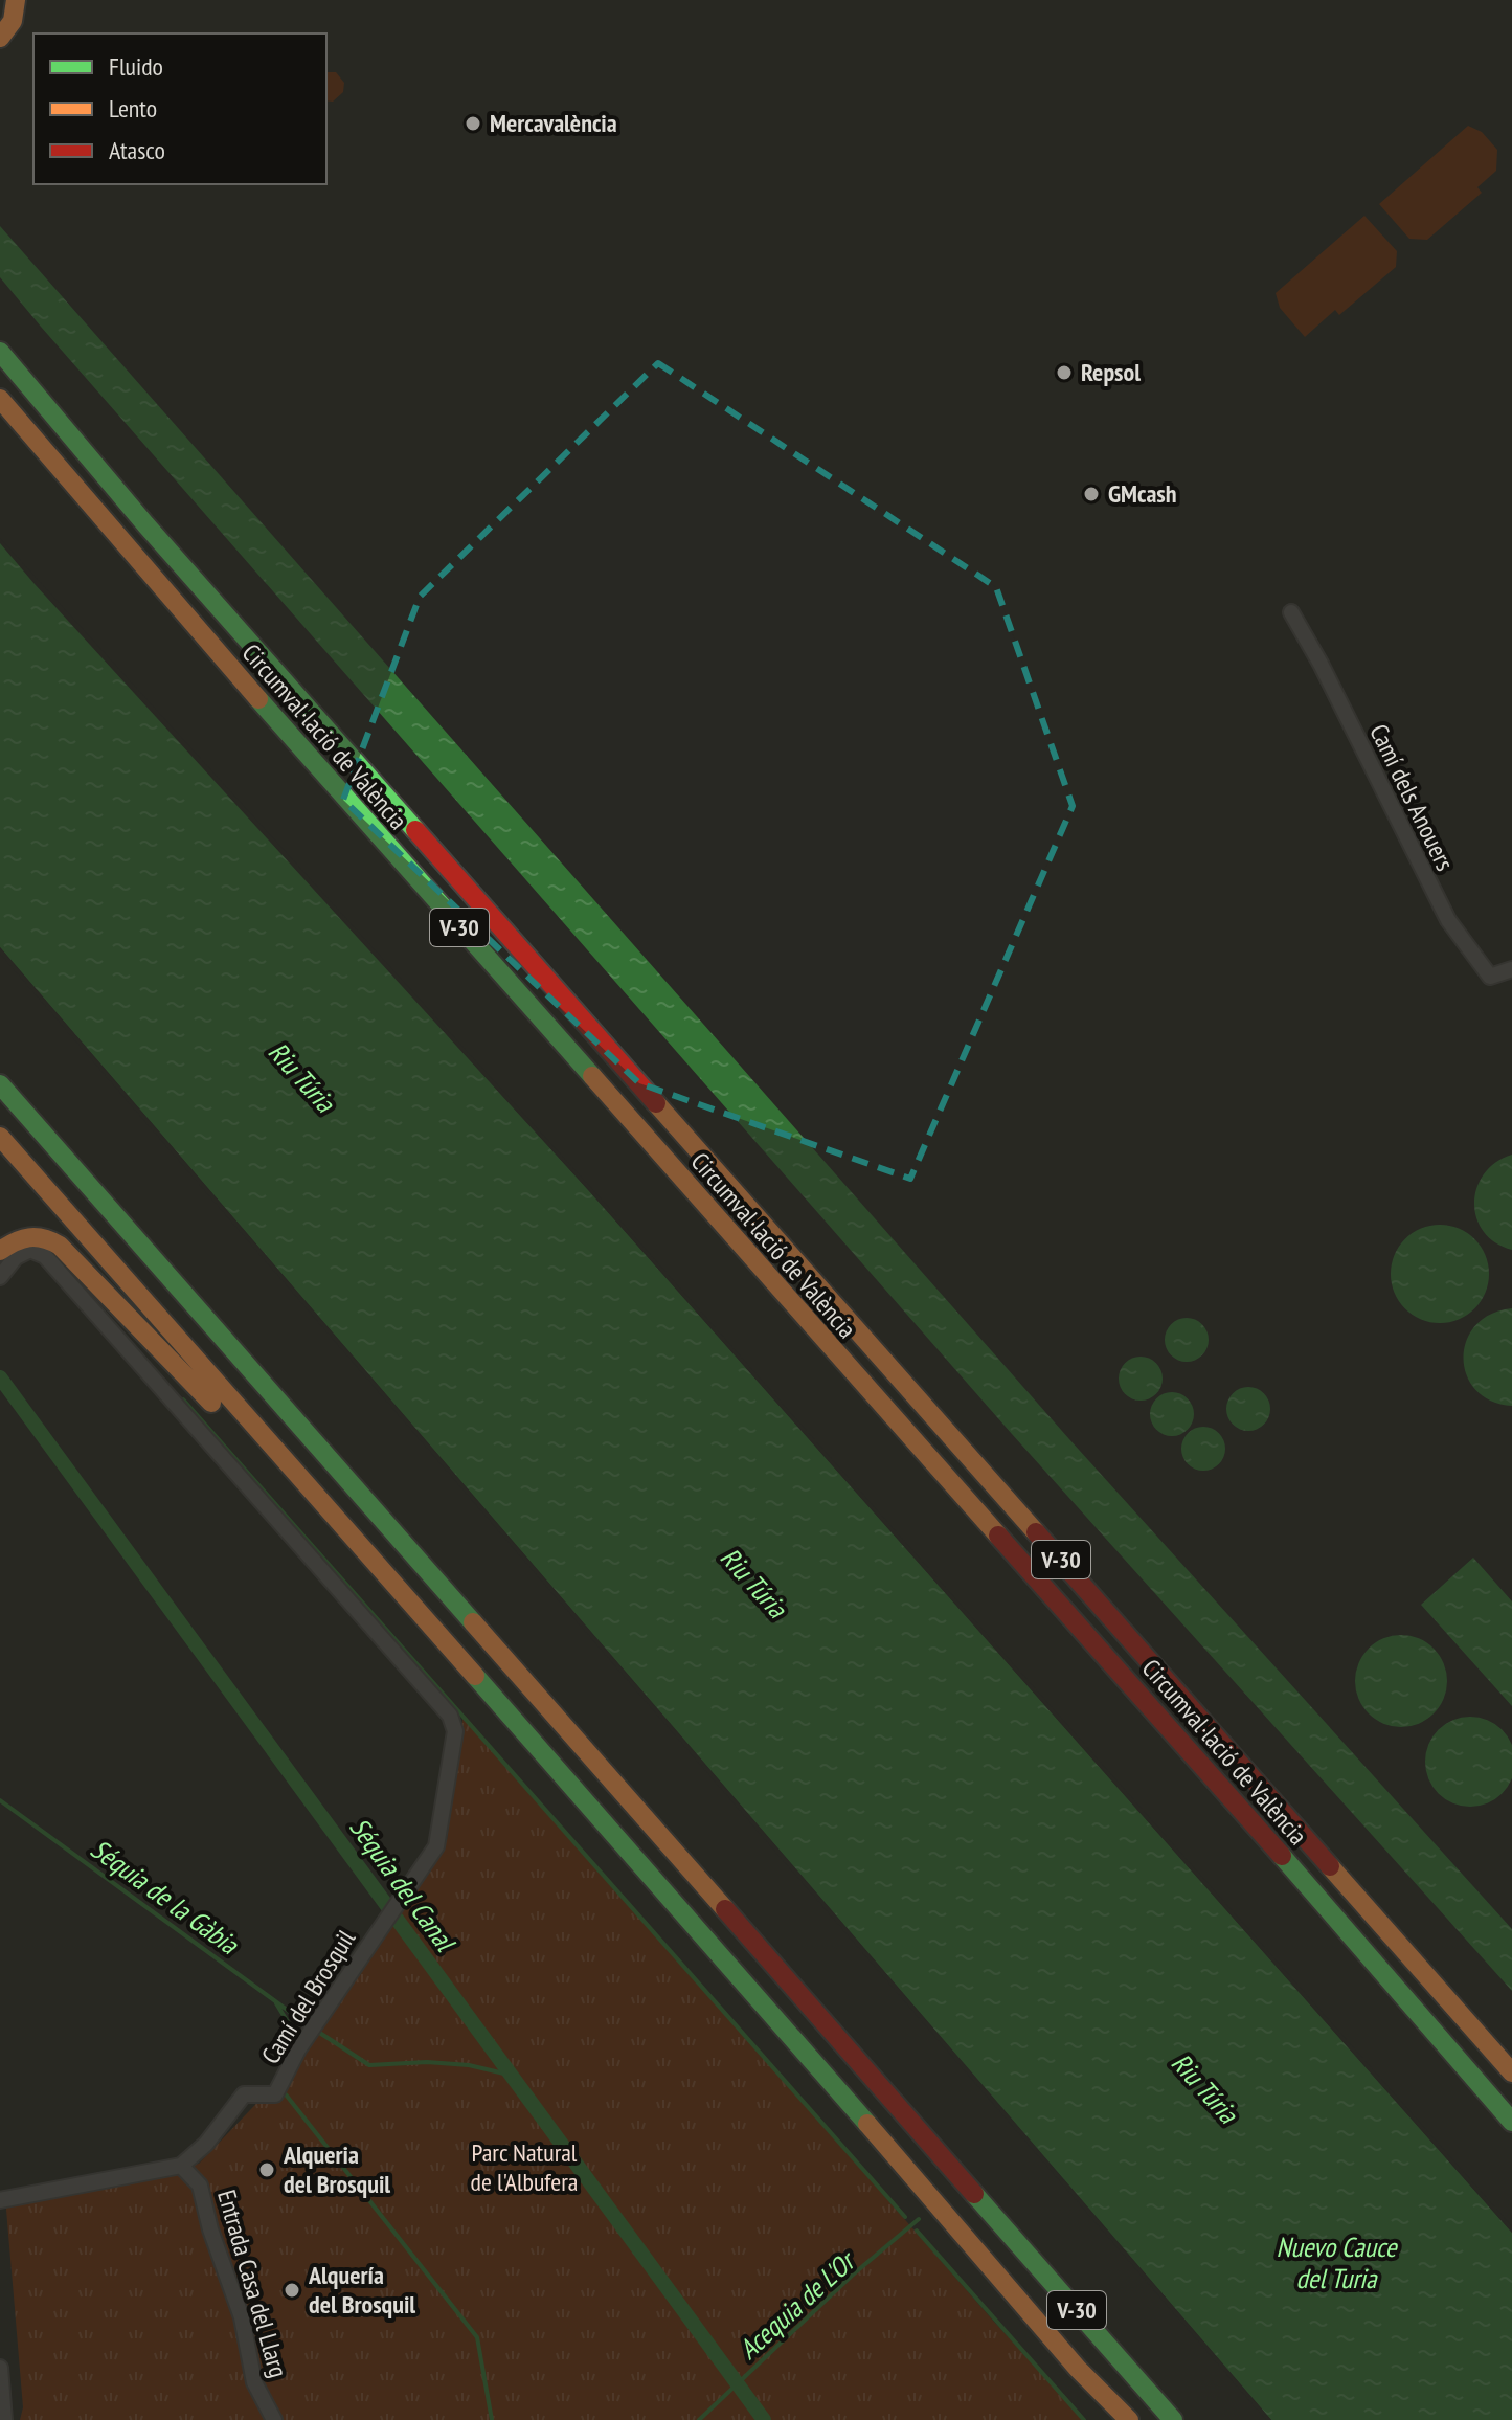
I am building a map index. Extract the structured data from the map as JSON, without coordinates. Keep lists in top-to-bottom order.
{
  "streets": {
    "main road": ["Circumval·lació de València", "V-30"],
    "street": ["Camí dels Anouers", "Camí del Brosquil", "Entrada Casa del Llarg"]
  },
  "crossings": [
    ["Camí del Brosquil", "Entrada Casa del Llarg"]
  ],
  "water": [
    "Riu Túria",
    "Séquia del Canal",
    "Séquia de la Gàbia",
    "Nuevo Cauce del Turia",
    "Acequia de L'Or"
  ],
  "parks": ["Parc Natural de l'Albufera"],
  "places": [
    "Mercavalència",
    "Repsol",
    "GMcash",
    "Alqueria del Brosquil",
    "Alquería del Brosquil"
  ],
  "legend": ["Fluido", "Lento", "Atasco"]
}
